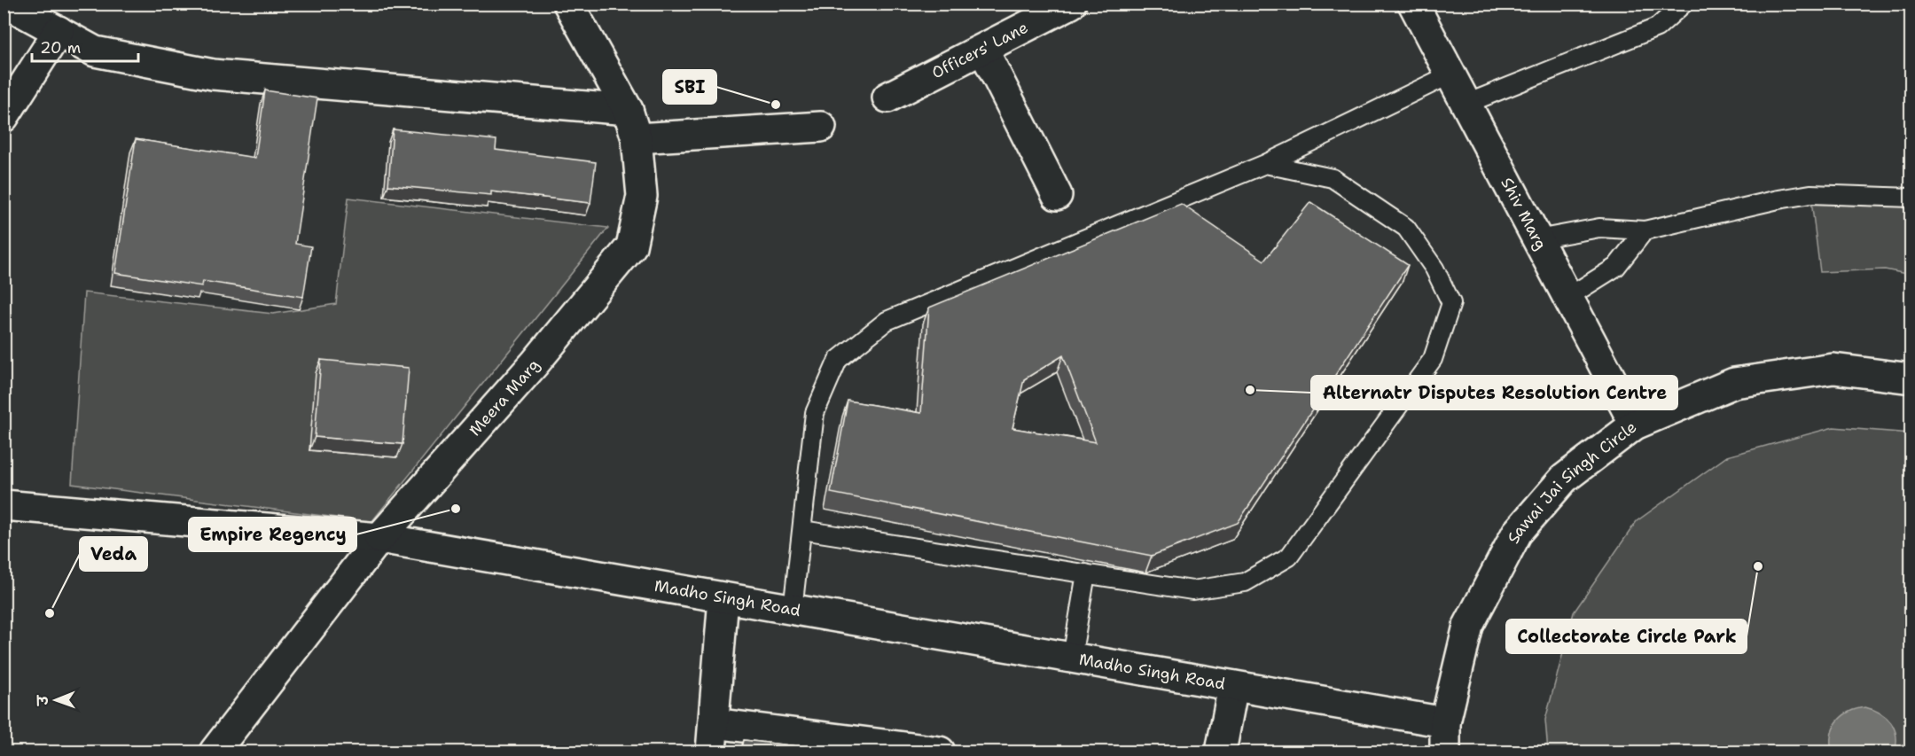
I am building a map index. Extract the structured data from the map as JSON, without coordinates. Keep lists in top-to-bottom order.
{
  "streets": {
    "street": [
      "Officers' Lane",
      "Shiv Marg",
      "Meera Marg",
      "Sawai Jai Singh Circle",
      "Madho Singh Road"
    ]
  },
  "crossings": [
    ["Shiv Marg", "Sawai Jai Singh Circle"],
    ["Meera Marg", "Madho Singh Road"],
    ["Sawai Jai Singh Circle", "Madho Singh Road"]
  ],
  "places": [
    "SBI",
    "Alternatr Disputes Resolution Centre",
    "Empire Regency",
    "Collectorate Circle Park",
    "Veda"
  ],
  "scale_bar": "20 m",
  "north": "left"
}
